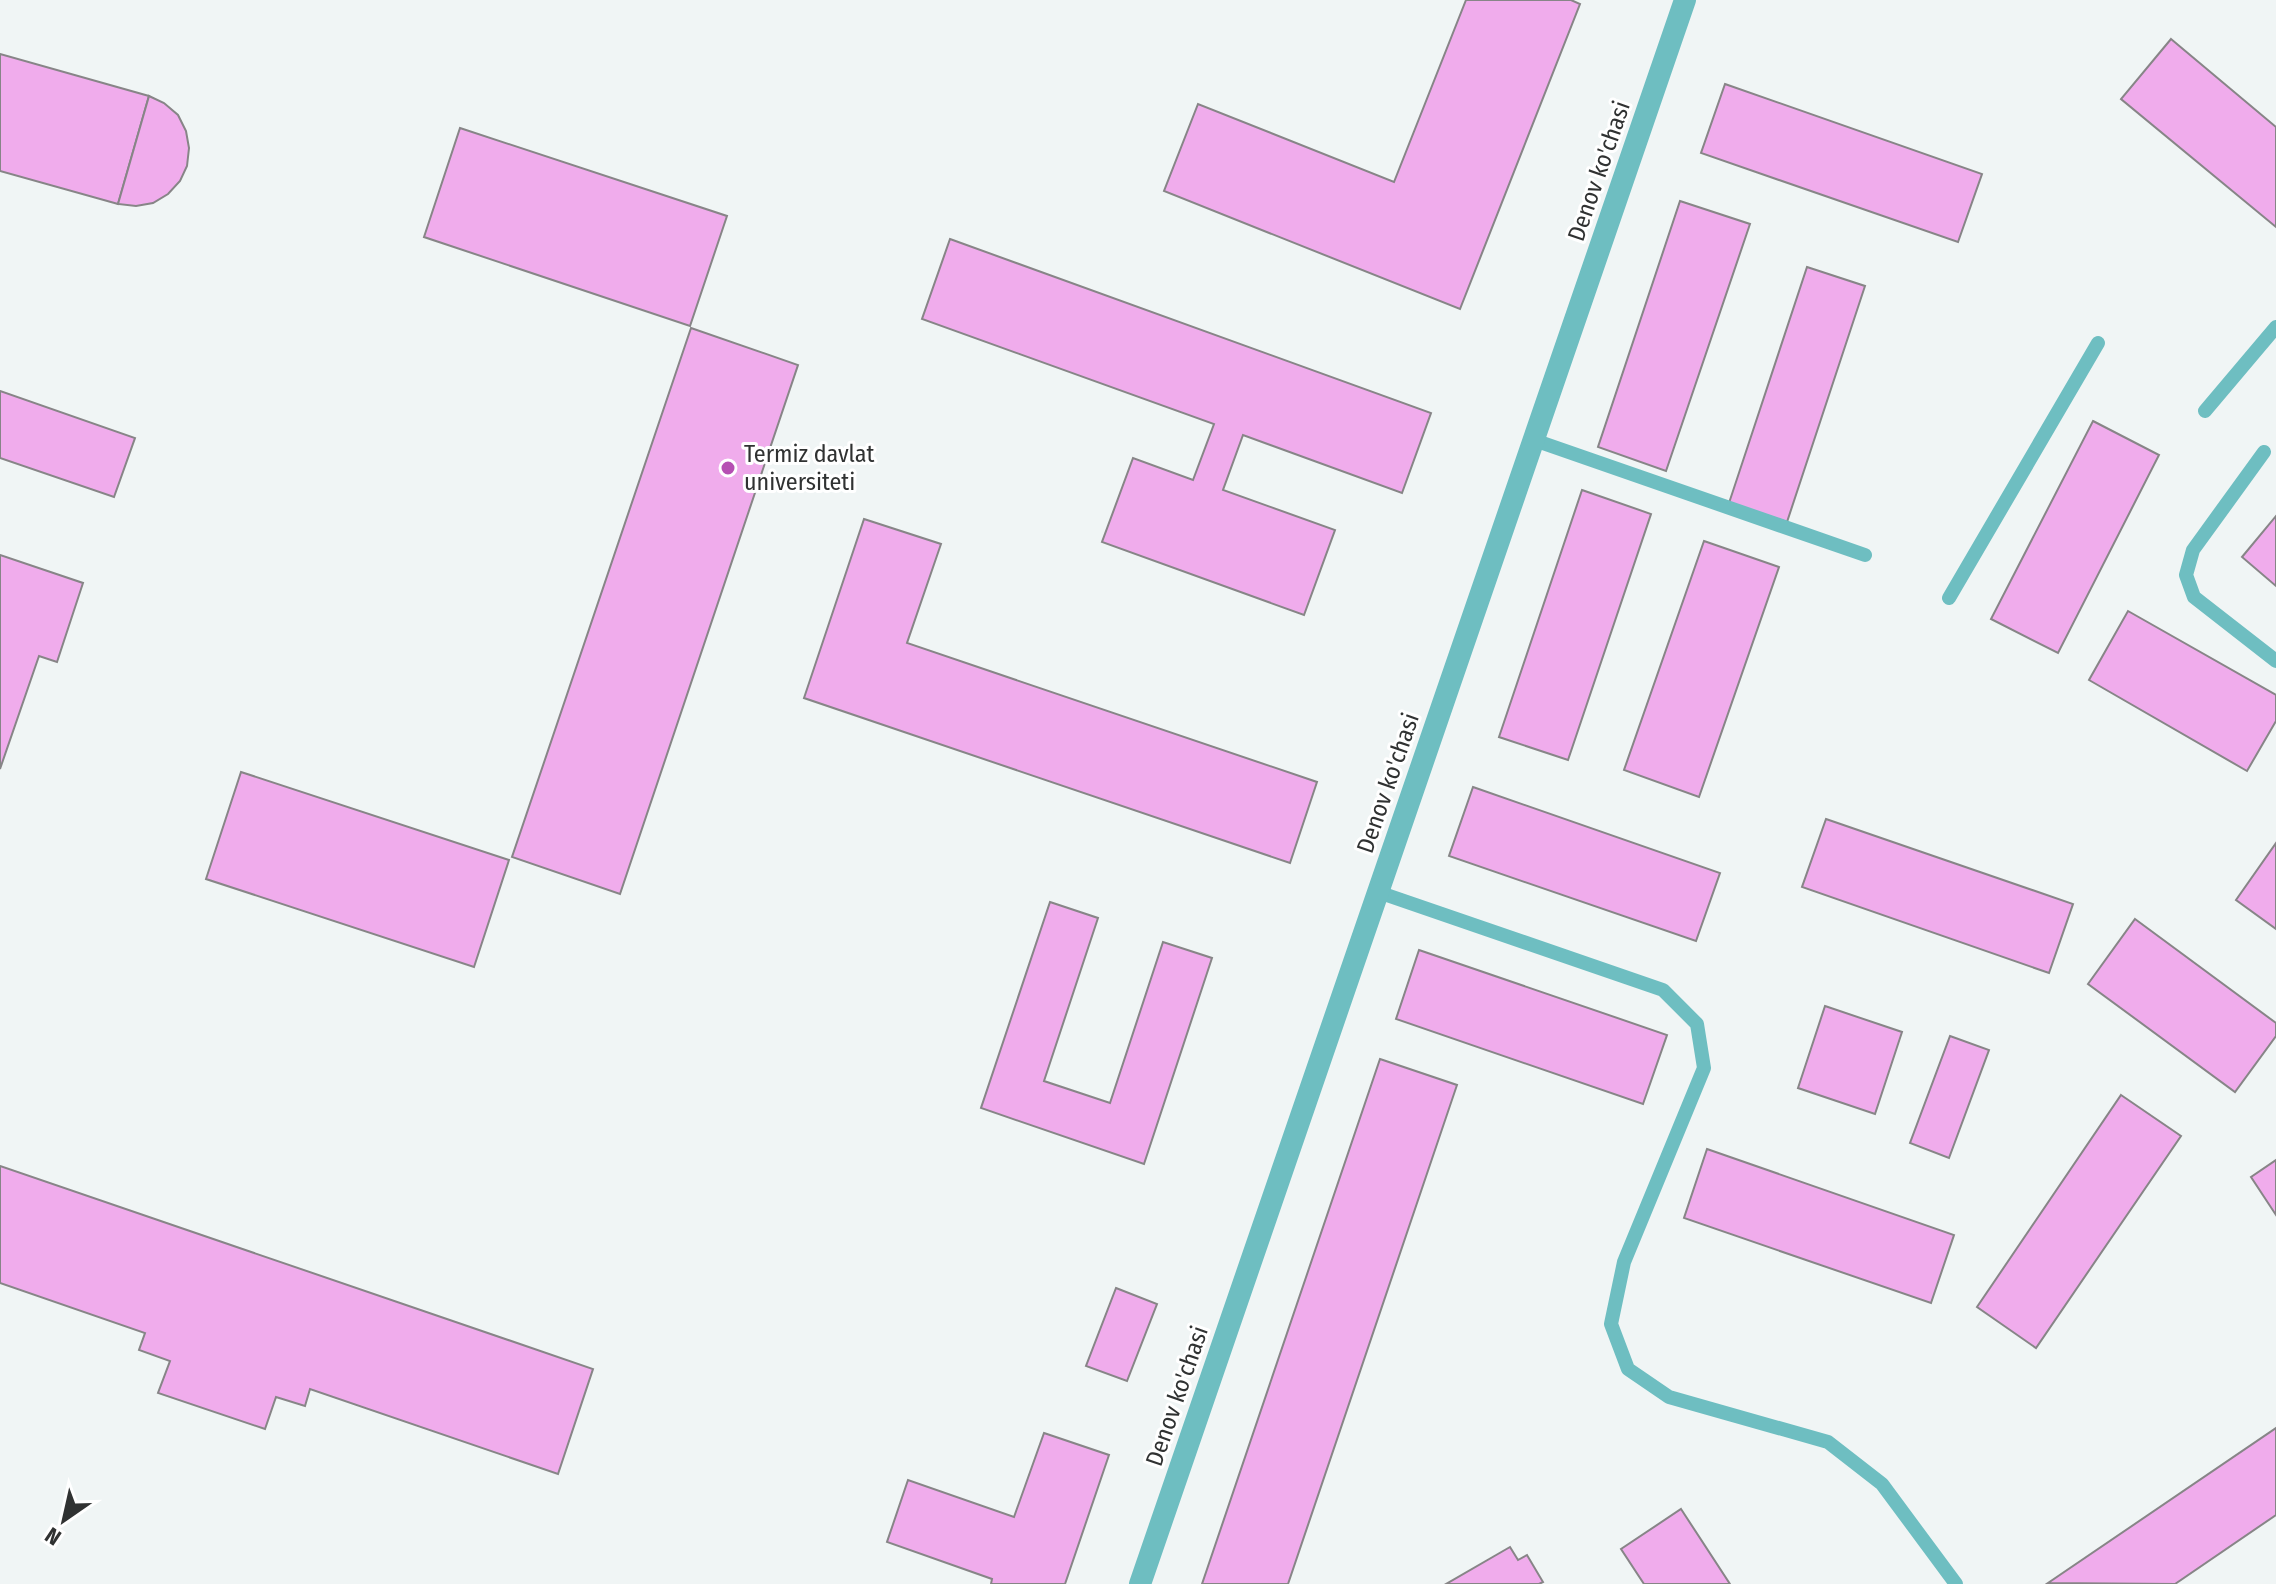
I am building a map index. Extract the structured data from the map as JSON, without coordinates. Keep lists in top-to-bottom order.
{
  "streets": {
    "street": ["Denov ko'chasi"]
  },
  "places": ["Termiz davlat universiteti"],
  "north": "bottom left"
}
